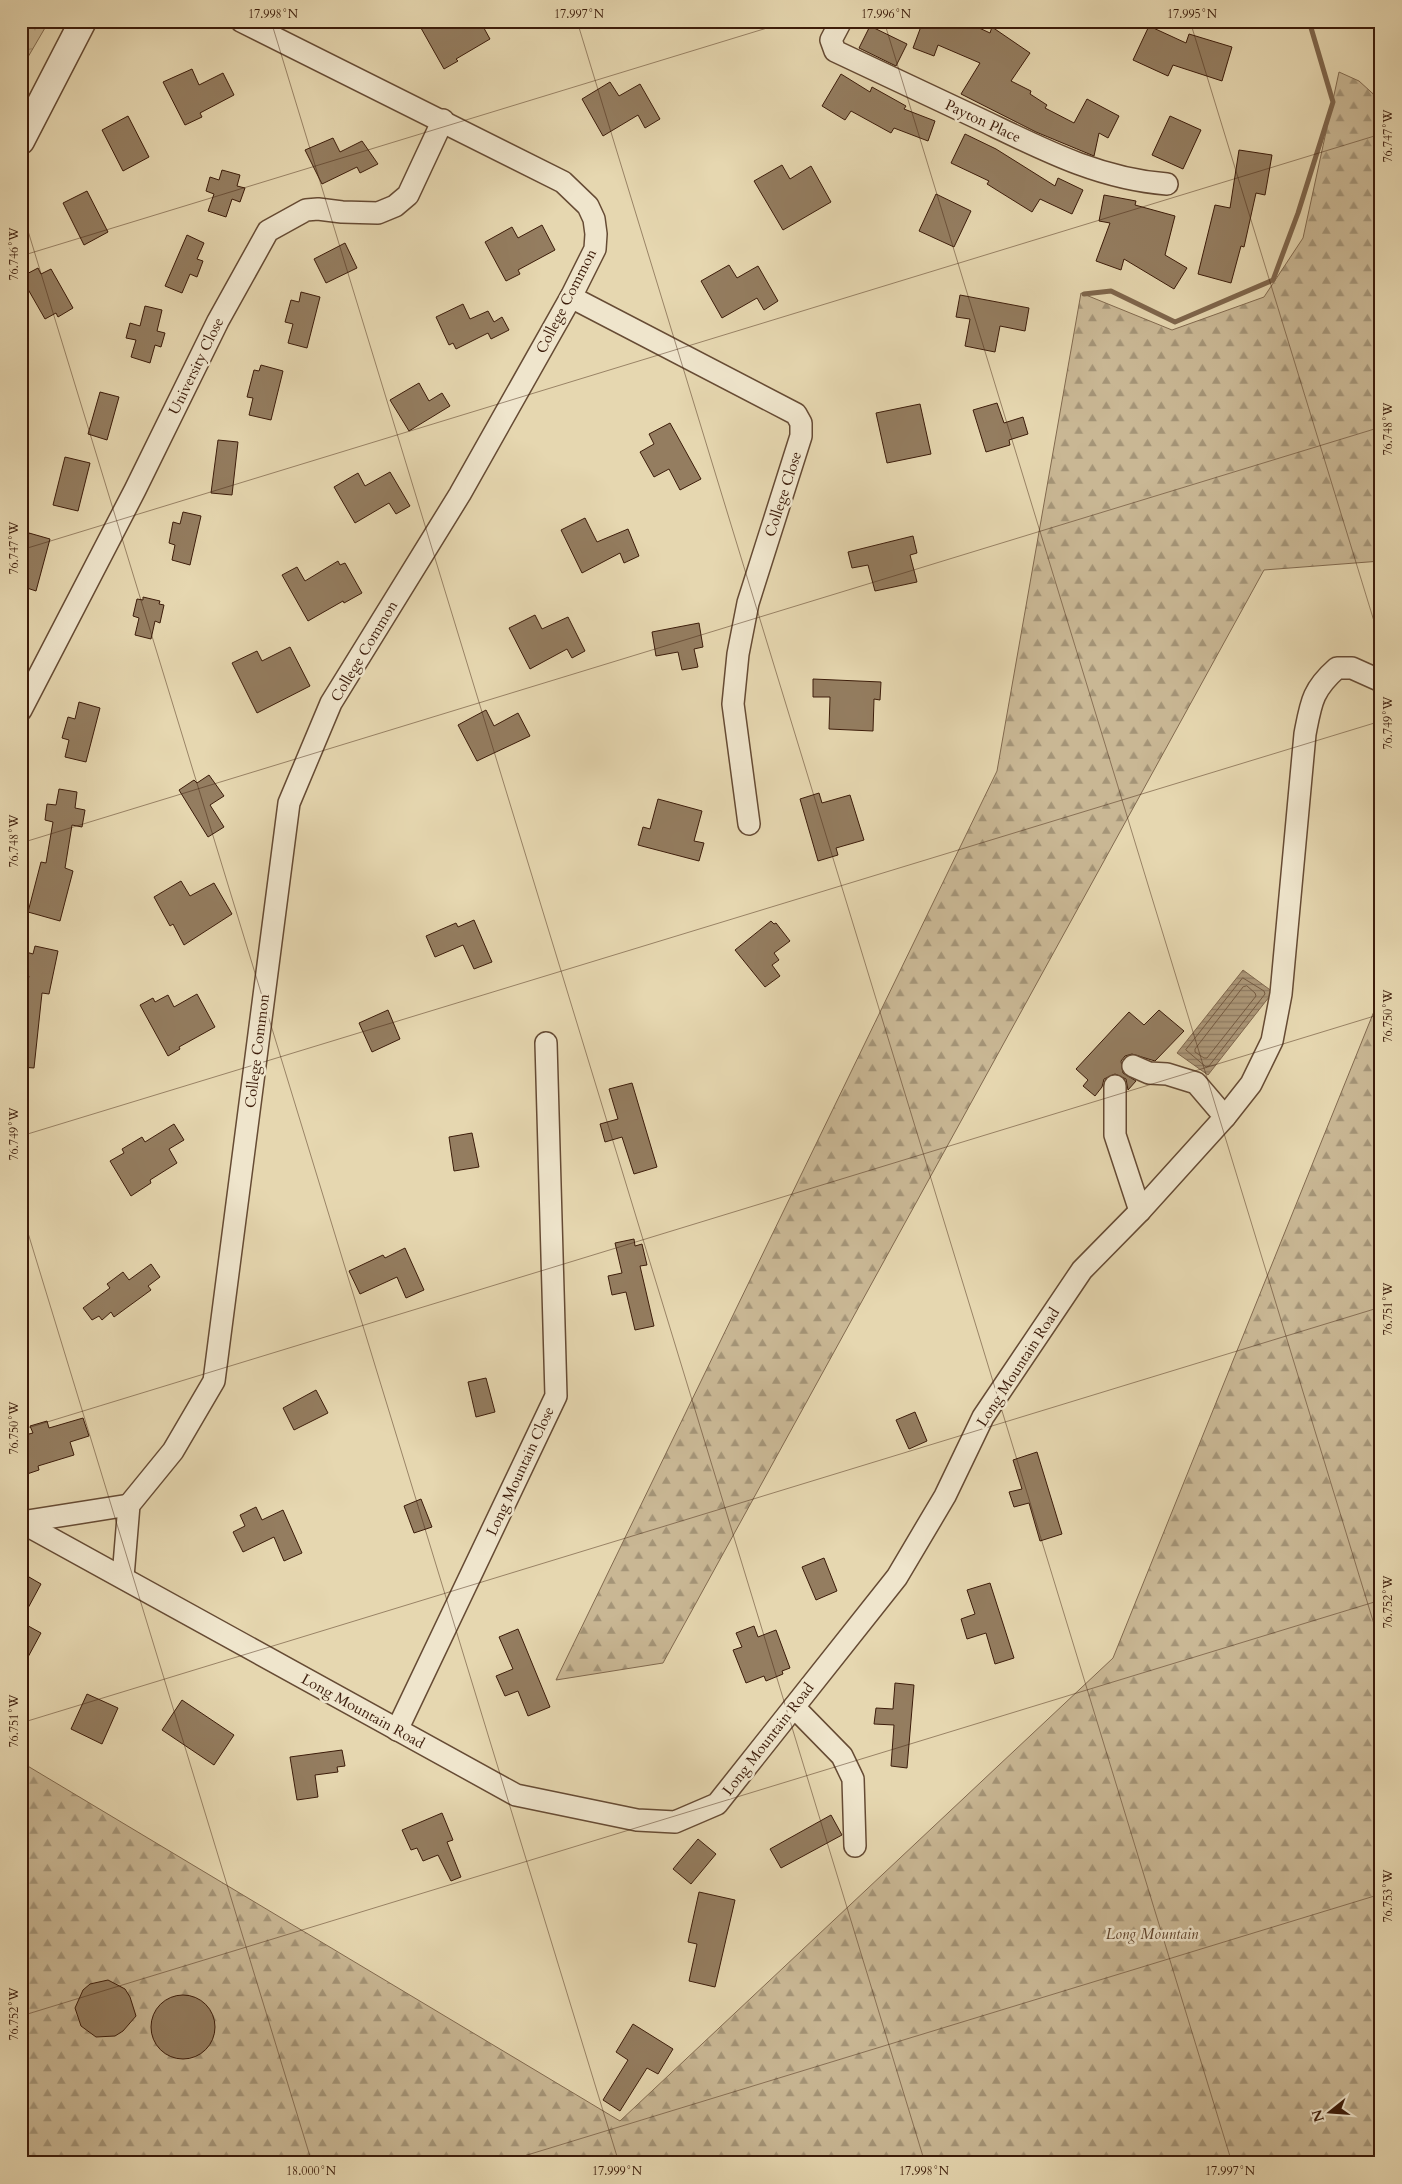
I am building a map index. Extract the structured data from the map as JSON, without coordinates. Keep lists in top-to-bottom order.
{
  "streets": {
    "street": [
      "Payton Place",
      "College Common",
      "University Close",
      "College Close",
      "Long Mountain Road",
      "Long Mountain Close"
    ]
  },
  "crossings": [
    ["College Common", "University Close"],
    ["College Common", "College Close"],
    ["Long Mountain Road", "Long Mountain Close"]
  ],
  "parks": ["Long Mountain"],
  "north": "left",
  "coordinates": [
    "17.998°N",
    "17.997°N",
    "17.996°N",
    "17.995°N",
    "76.747°W",
    "76.746°W",
    "76.748°W",
    "76.749°W",
    "76.750°W",
    "76.751°W",
    "76.752°W",
    "76.753°W",
    "18.000°N",
    "17.999°N"
  ]
}
